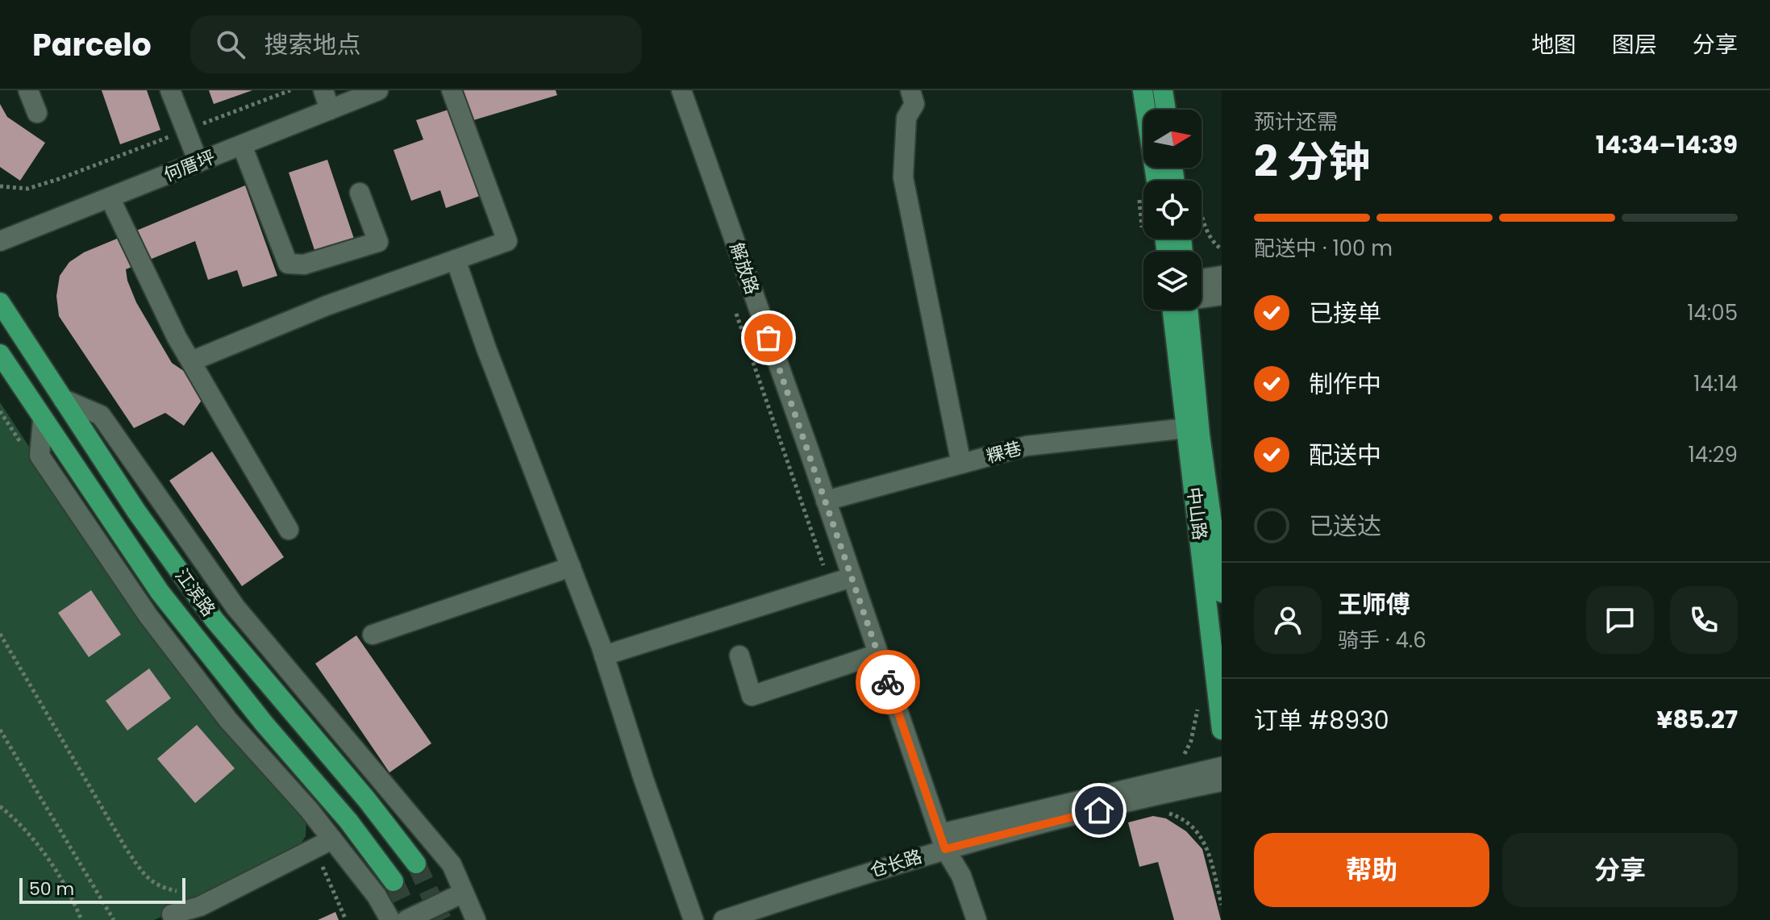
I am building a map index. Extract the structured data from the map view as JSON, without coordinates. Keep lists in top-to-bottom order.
{
  "streets": {
    "main road": ["中山路", "江滨路"],
    "street": [
      "何厝坪",
      "解放路",
      "粿巷",
      "仓长路"
    ]
  },
  "crossings": [
    ["解放路", "粿巷"],
    ["解放路", "仓长路"],
    ["粿巷", "中山路"]
  ],
  "scale_bar": "50 m",
  "north": "right",
  "page": {
    "header": "Parcelo",
    "search": "搜索地点",
    "nav": ["地图", "图层", "分享"],
    "heading": ["2 分钟", "预计还需", "14:34–14:39"],
    "panel": [
      "王师傅",
      "骑手 · 4.6",
      "订单 #8930",
      "¥85.27"
    ],
    "bar": "配送中 · 100 m",
    "list": [
      ["已接单", "14:05"],
      ["制作中", "14:14"],
      ["配送中", "14:29"],
      "已送达"
    ],
    "buttons": ["帮助", "分享"],
    "scale": "50 m"
  }
}
